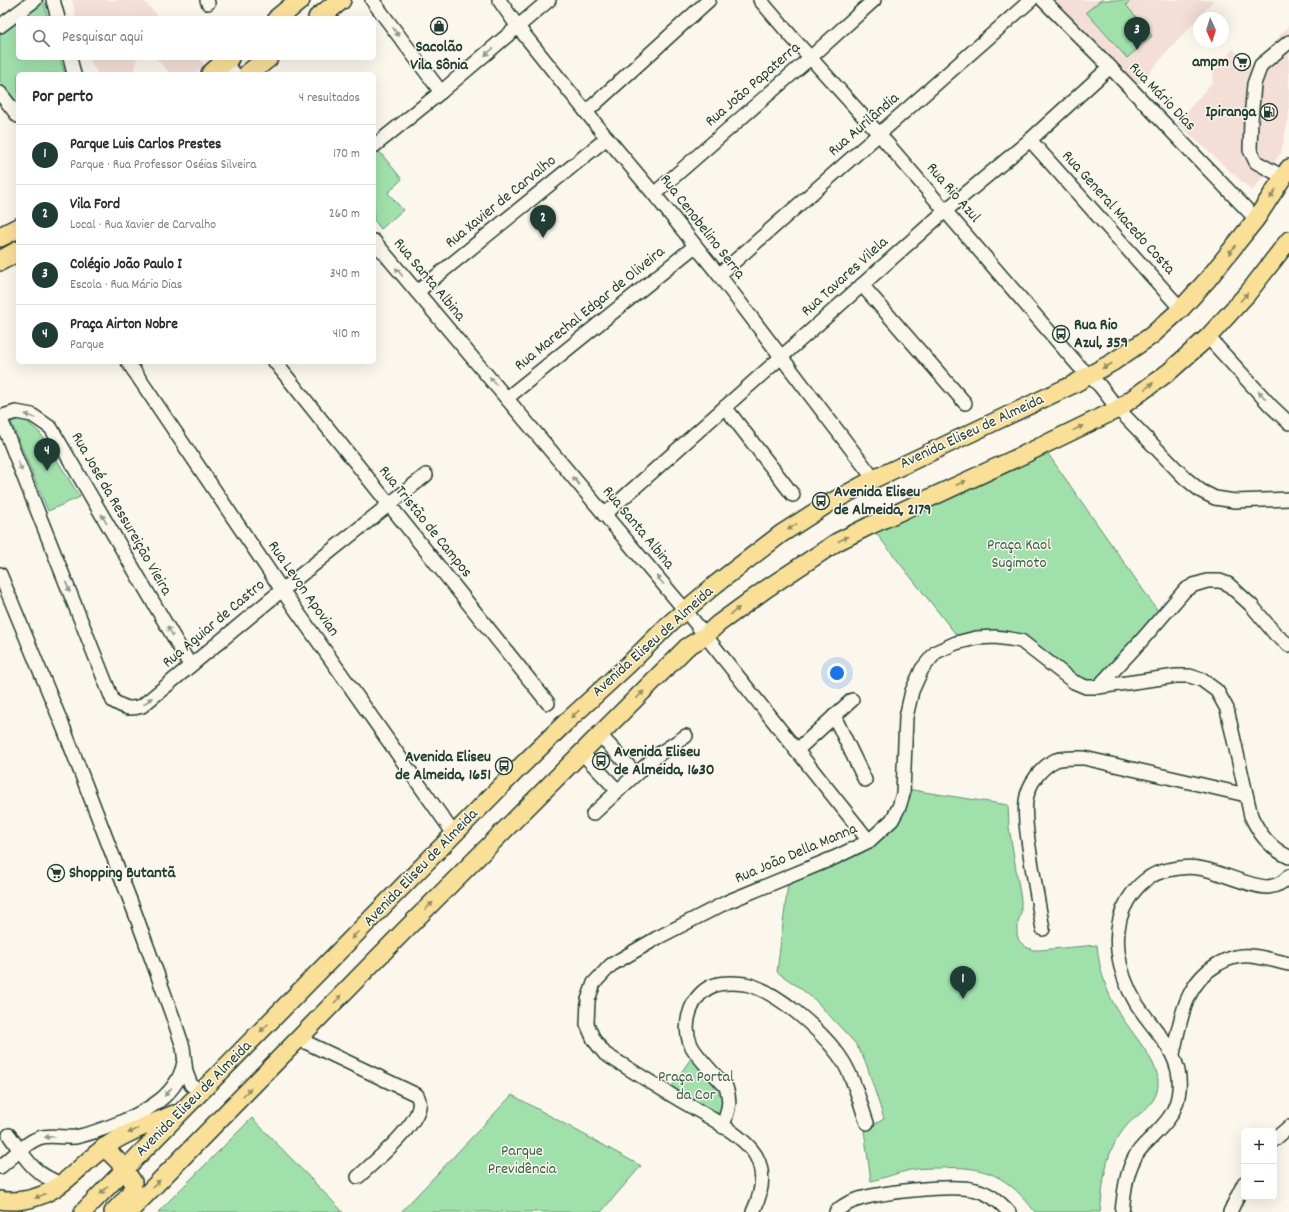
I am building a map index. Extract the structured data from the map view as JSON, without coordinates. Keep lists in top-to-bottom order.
{
  "streets": {
    "main road": ["Avenida Eliseu de Almeida"],
    "street": [
      "Rua João Papaterra",
      "Rua Mário Dias",
      "Rua Aurilândia",
      "Rua Rio Azul",
      "Rua Xavier de Carvalho",
      "Rua General Macedo Costa",
      "Rua Cenobelino Serra",
      "Rua Tavares Vilela",
      "Rua Santa Albina",
      "Rua Marechal Edgar de Oliveira",
      "Rua José da Ressureição Vieira",
      "Rua Tristão de Campos",
      "Rua Levon Apovian",
      "Rua Aguiar de Castro",
      "Rua João Della Manna"
    ]
  },
  "crossings": [
    ["Rua João Papaterra", "Rua Rio Azul"],
    ["Rua João Papaterra", "Rua Cenobelino Serra"],
    ["Rua Mário Dias", "Rua Tavares Vilela"],
    ["Rua Mário Dias", "Avenida Eliseu de Almeida"],
    ["Rua Aurilândia", "Rua Rio Azul"],
    ["Rua Aurilândia", "Rua Cenobelino Serra"],
    ["Rua Rio Azul", "Rua Tavares Vilela"],
    ["Rua Rio Azul", "Avenida Eliseu de Almeida"],
    ["Rua Xavier de Carvalho", "Rua Cenobelino Serra"],
    ["Rua Xavier de Carvalho", "Rua Santa Albina"],
    ["Rua General Macedo Costa", "Rua Tavares Vilela"],
    ["Rua General Macedo Costa", "Avenida Eliseu de Almeida"],
    ["Rua Cenobelino Serra", "Rua Tavares Vilela"],
    ["Rua Cenobelino Serra", "Rua Marechal Edgar de Oliveira"],
    ["Rua Cenobelino Serra", "Avenida Eliseu de Almeida"],
    ["Rua Tavares Vilela", "Rua Santa Albina"],
    ["Rua Santa Albina", "Rua Marechal Edgar de Oliveira"],
    ["Rua Santa Albina", "Avenida Eliseu de Almeida"],
    ["Rua Santa Albina", "Rua João Della Manna"],
    ["Avenida Eliseu de Almeida", "Rua Levon Apovian"],
    ["Rua José da Ressureição Vieira", "Rua Aguiar de Castro"],
    ["Rua Tristão de Campos", "Rua Aguiar de Castro"],
    ["Rua Levon Apovian", "Rua Aguiar de Castro"]
  ],
  "one_way": ["Rua Santa Albina", "Rua José da Ressureição Vieira"],
  "parks": ["Praça Kaol Sugimoto", "Praça Portal da Cor", "Parque Previdência"],
  "places": {
    "shop": ["Sacolão Vila Sônia"],
    "supermarket": ["ampm", "Shopping Butantã"],
    "fuel station": ["Ipiranga"],
    "bus stop": [
      "Rua Rio Azul, 359",
      "Avenida Eliseu de Almeida, 2179",
      "Avenida Eliseu de Almeida, 1630",
      "Avenida Eliseu de Almeida, 1651"
    ]
  },
  "north": "bottom",
  "page": {
    "search": "Pesquisar aqui",
    "pins": [
      "3",
      "2",
      "4",
      "1"
    ],
    "heading": ["Por perto", "4 resultados"],
    "list": [
      {
        "mark": "1",
        "name": "Parque Luis Carlos Prestes",
        "note": "Parque · Rua Professor Oséias Silveira",
        "value": "170 m"
      },
      {
        "mark": "2",
        "name": "Vila Ford",
        "note": "Local · Rua Xavier de Carvalho",
        "value": "260 m"
      },
      {
        "mark": "3",
        "name": "Colégio João Paulo I",
        "note": "Escola · Rua Mário Dias",
        "value": "340 m"
      },
      {
        "mark": "4",
        "name": "Praça Airton Nobre",
        "note": "Parque",
        "value": "410 m"
      }
    ],
    "map_buttons": ["+", "−"]
  }
}
